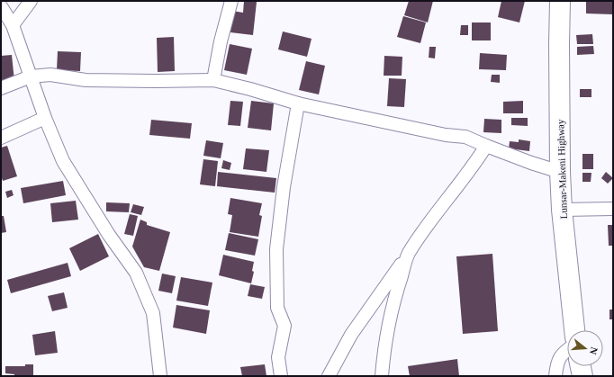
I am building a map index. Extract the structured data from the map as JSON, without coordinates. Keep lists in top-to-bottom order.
{
  "streets": {
    "main road": ["Lunsar-Makeni Highway"]
  },
  "north": "right"
}
